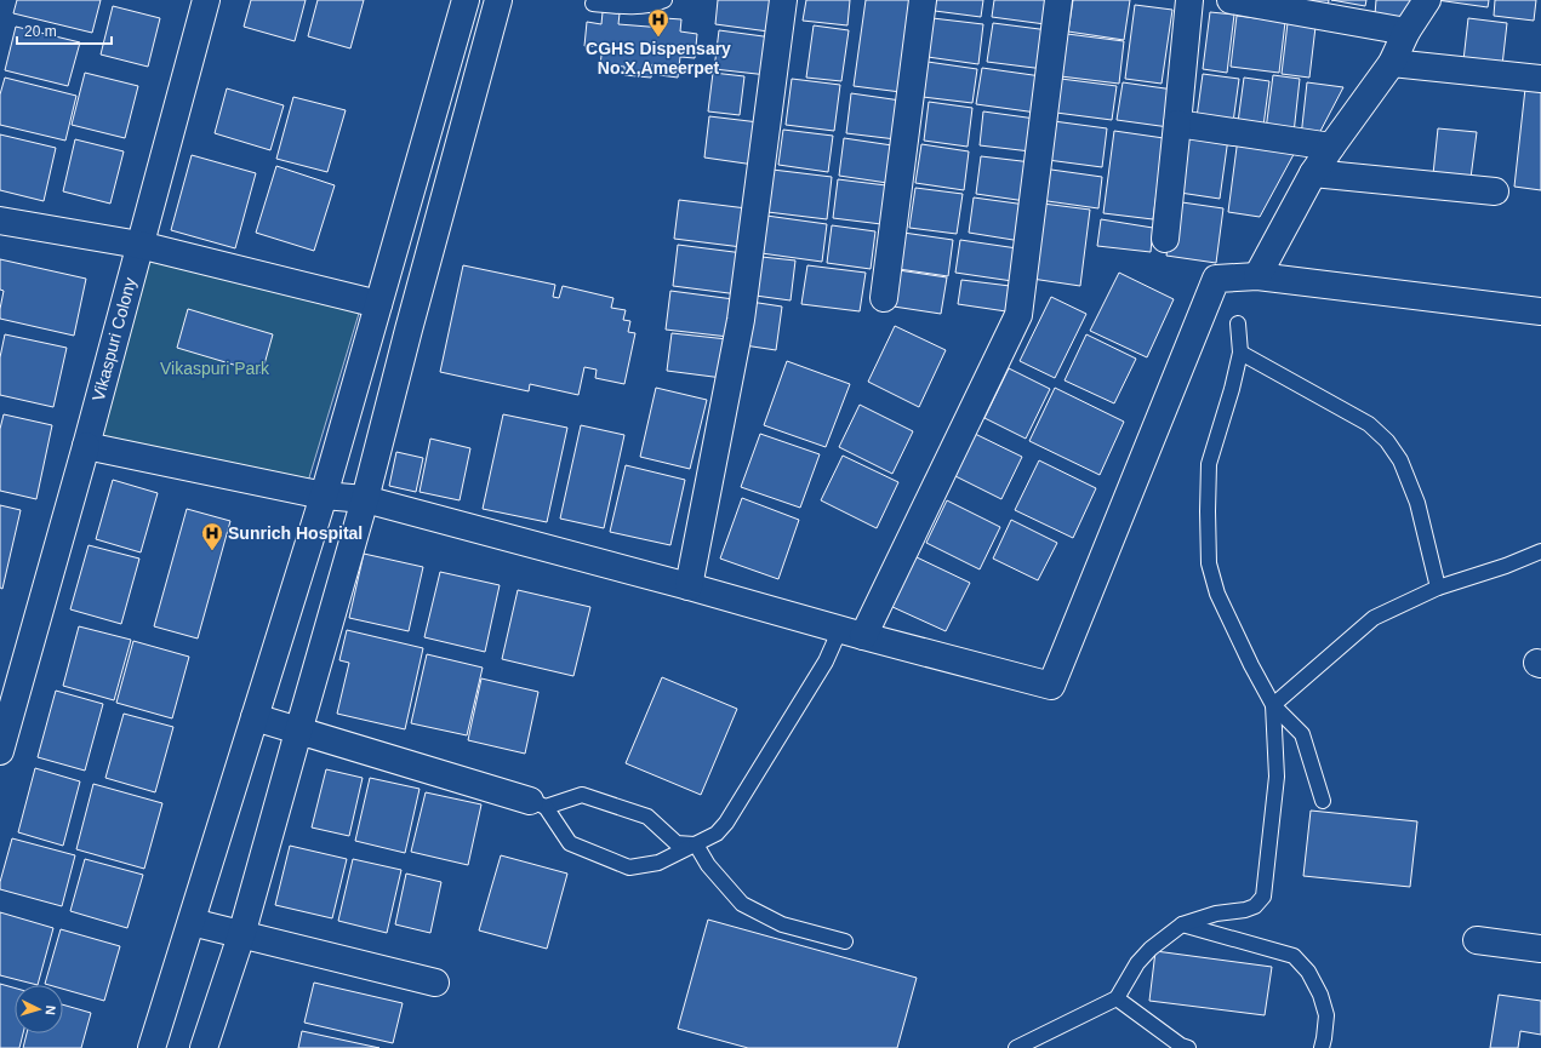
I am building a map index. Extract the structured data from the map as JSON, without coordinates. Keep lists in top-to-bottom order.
{
  "streets": {
    "street": ["Vikaspuri Colony"]
  },
  "parks": ["Vikaspuri Park"],
  "places": {
    "hospital": ["CGHS Dispensary No.X,Ameerpet", "Sunrich Hospital"]
  },
  "scale_bar": "20 m",
  "north": "right"
}
